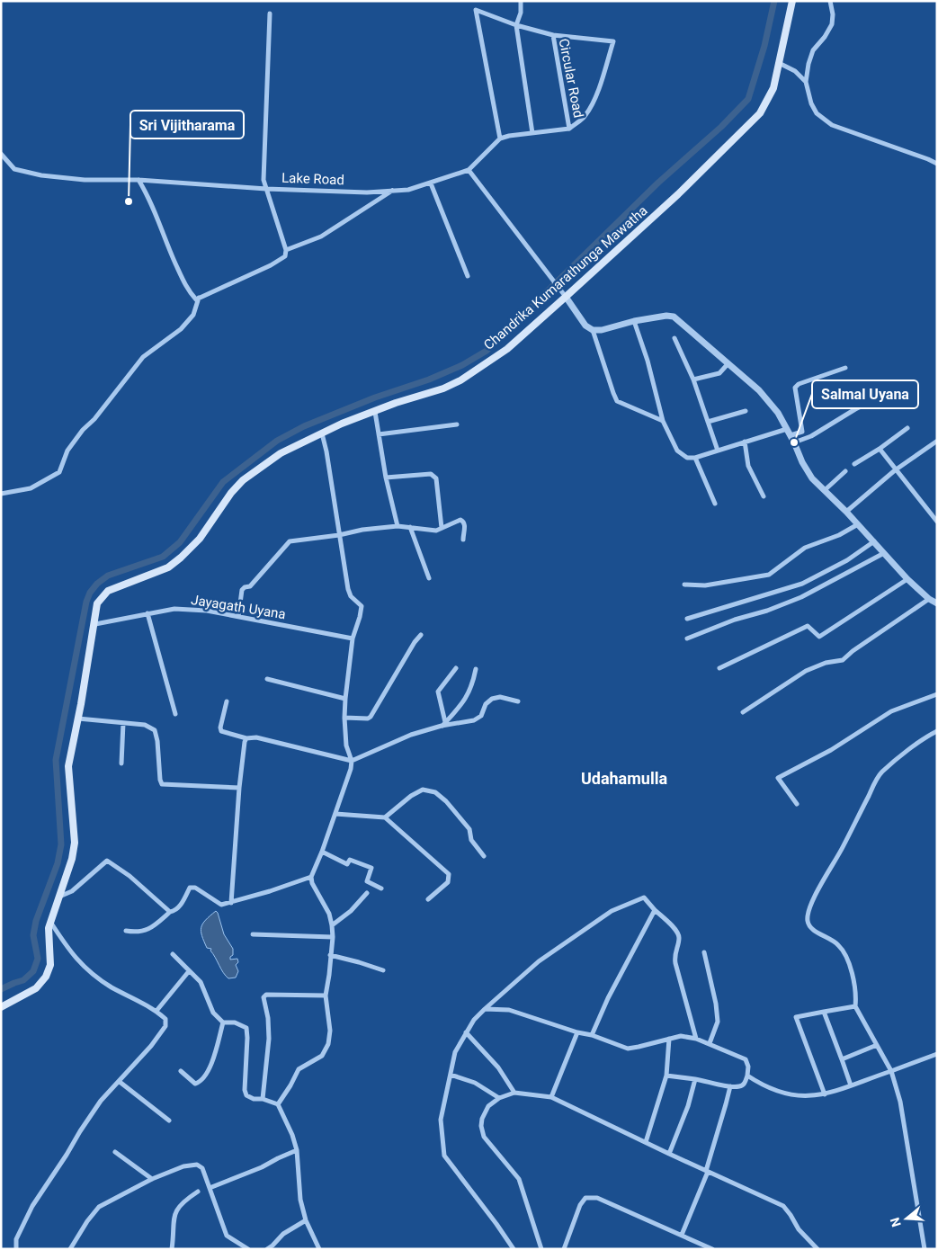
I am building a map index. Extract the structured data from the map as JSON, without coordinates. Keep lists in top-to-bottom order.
{
  "streets": {
    "main road": ["Chandrika Kumarathunga Mawatha"],
    "street": ["Circular Road", "Lake Road", "Jayagath Uyana"]
  },
  "crossings": [
    ["Chandrika Kumarathunga Mawatha", "Jayagath Uyana"]
  ],
  "districts": ["Udahamulla"],
  "places": ["Sri Vijitharama", "Salmal Uyana"],
  "north": "left"
}
